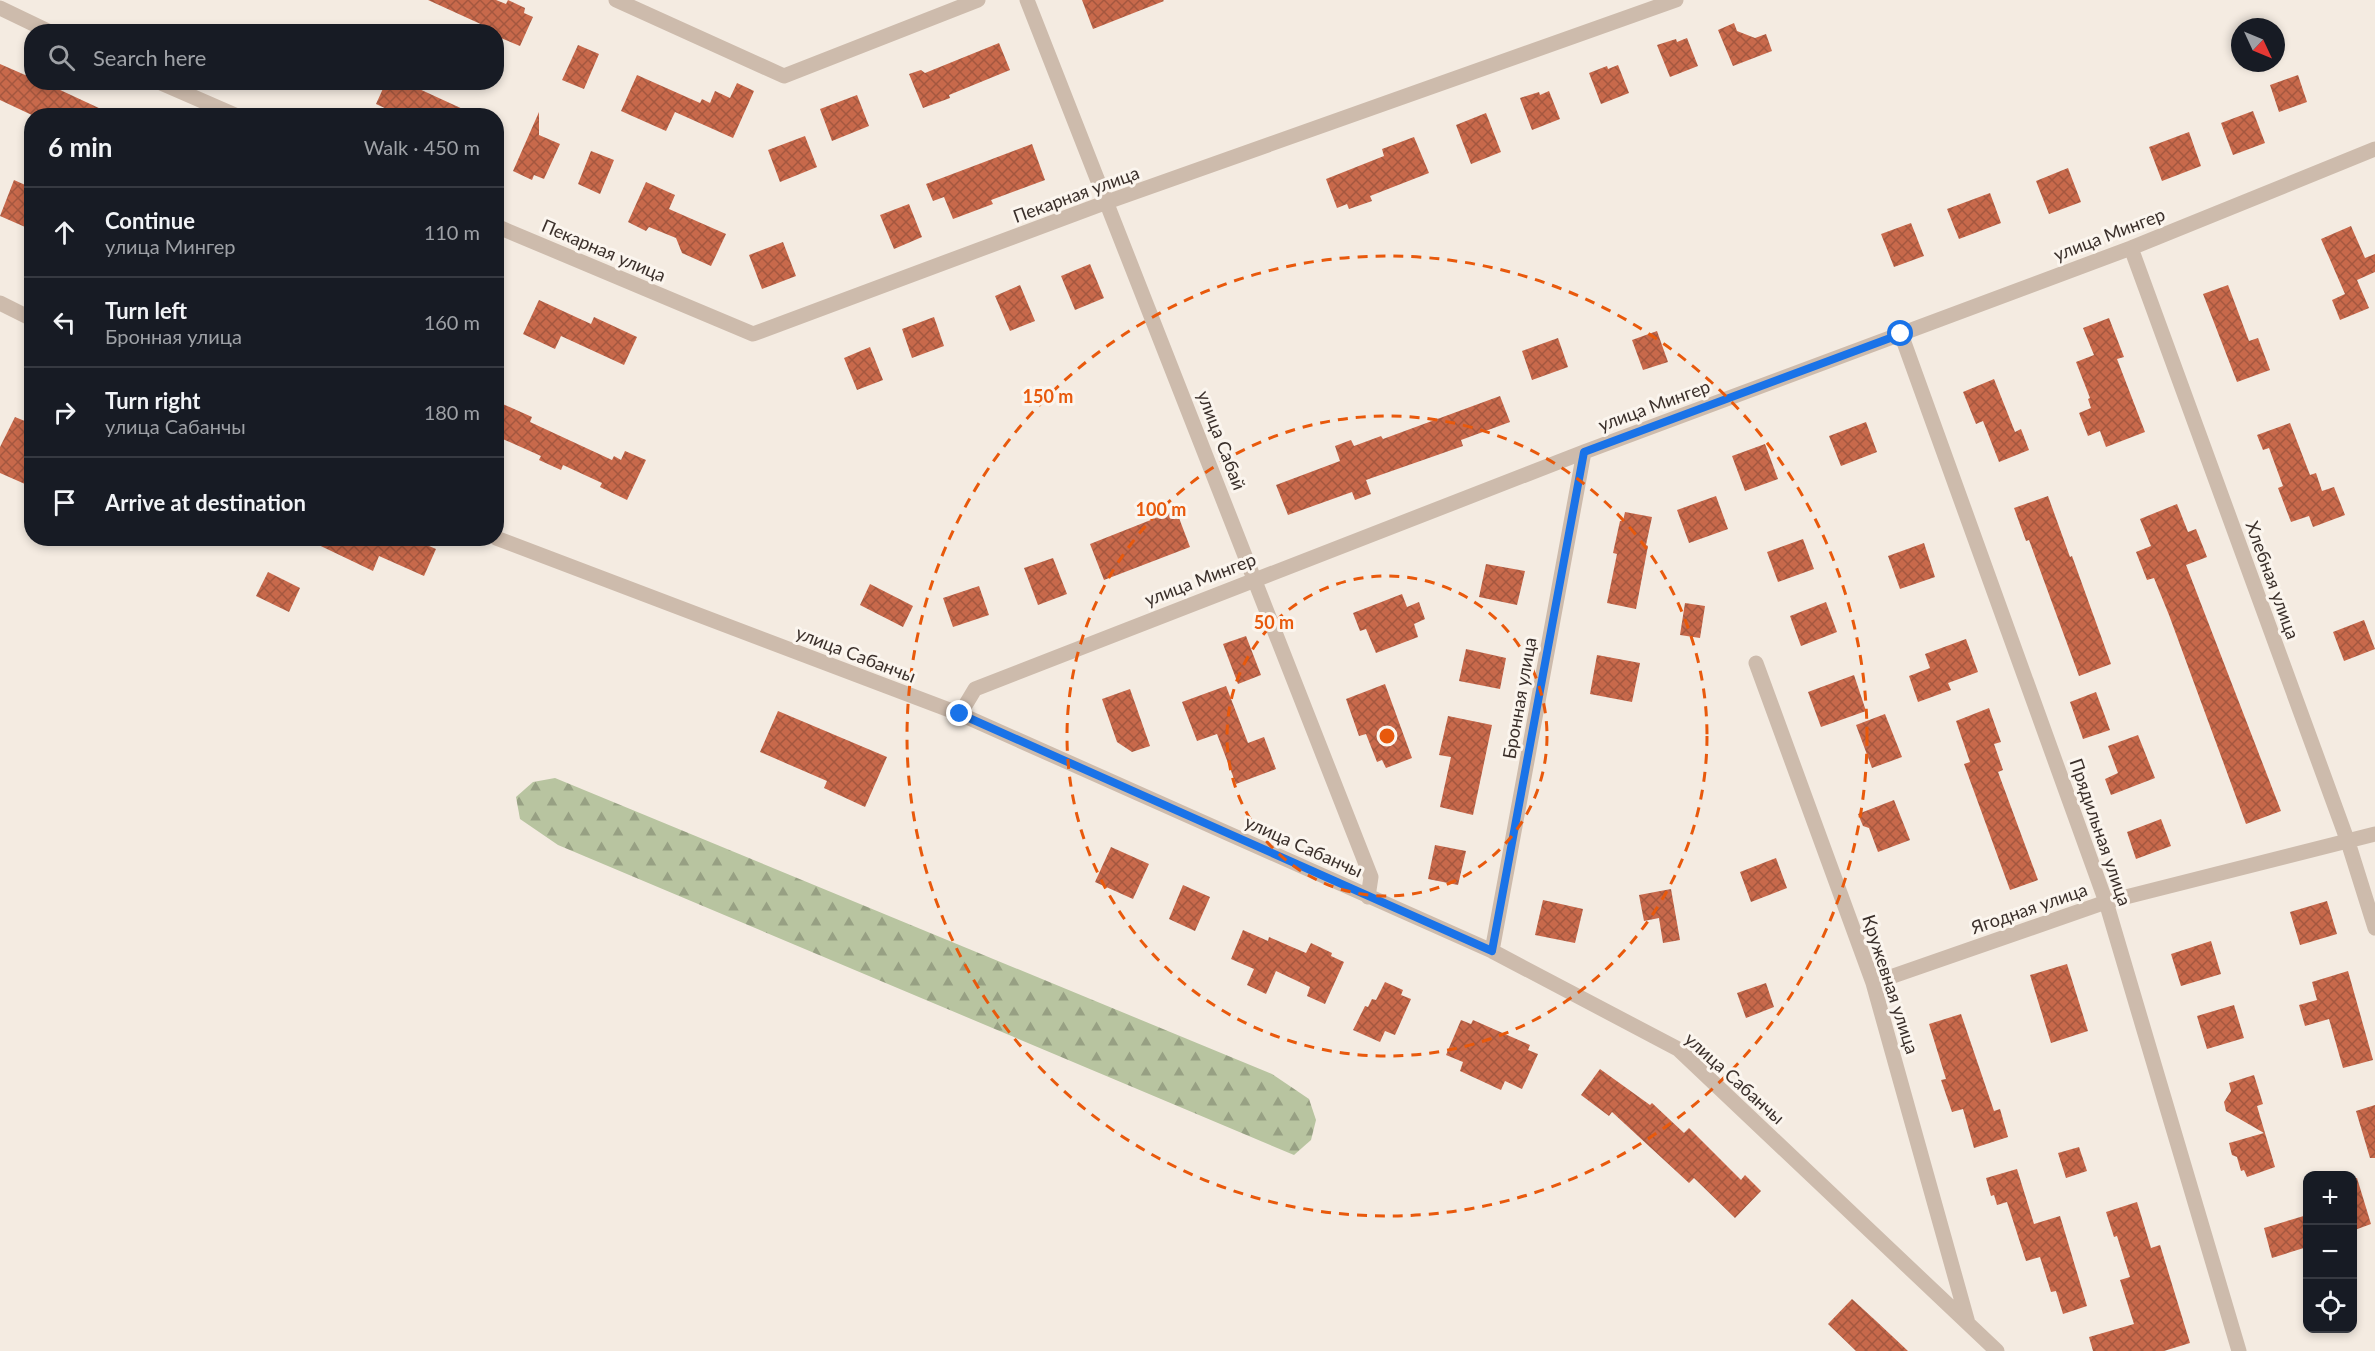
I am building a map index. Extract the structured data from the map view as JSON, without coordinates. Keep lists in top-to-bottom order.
{
  "streets": {
    "street": [
      "Пекарная улица",
      "улица Мингер",
      "улица Сабай",
      "Хлебная улица",
      "улица Сабанчы",
      "Бронная улица",
      "Прядильная улица",
      "Ягодная улица",
      "Кружевная улица"
    ]
  },
  "crossings": [
    ["Пекарная улица", "улица Сабай"],
    ["улица Мингер", "улица Сабай"],
    ["улица Мингер", "Хлебная улица"],
    ["улица Мингер", "улица Сабанчы"],
    ["улица Мингер", "Бронная улица"],
    ["улица Мингер", "Прядильная улица"],
    ["улица Сабай", "улица Сабанчы"],
    ["Хлебная улица", "Ягодная улица"],
    ["улица Сабанчы", "Бронная улица"],
    ["улица Сабанчы", "Кружевная улица"],
    ["Прядильная улица", "Ягодная улица"],
    ["Ягодная улица", "Кружевная улица"]
  ],
  "north": "bottom right",
  "page": {
    "search": "Search here",
    "heading": ["6 min", "Walk · 450 m"],
    "list": [
      ["Continue", "улица Мингер", "110 m"],
      ["Turn left", "Бронная улица", "160 m"],
      ["Turn right", "улица Сабанчы", "180 m"],
      "Arrive at destination"
    ],
    "map_buttons": ["+", "−"]
  },
  "rings": ["150 m", "100 m", "50 m"]
}
